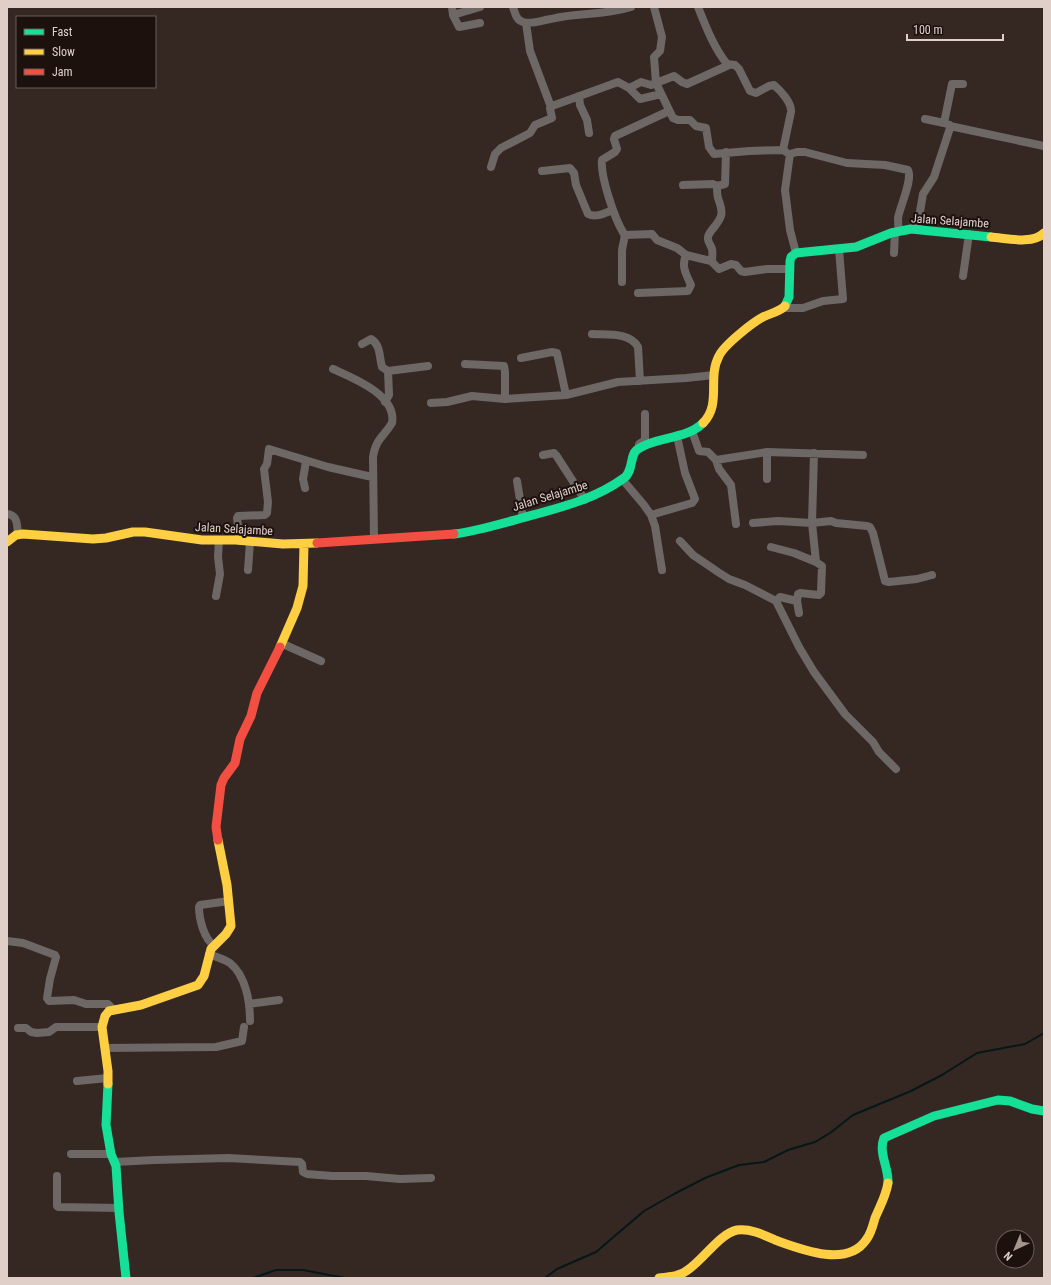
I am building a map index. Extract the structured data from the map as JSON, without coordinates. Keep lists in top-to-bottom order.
{
  "streets": {
    "street": ["Jalan Selajambe"]
  },
  "legend": ["Fast", "Slow", "Jam"],
  "scale_bar": "100 m",
  "north": "bottom left"
}
